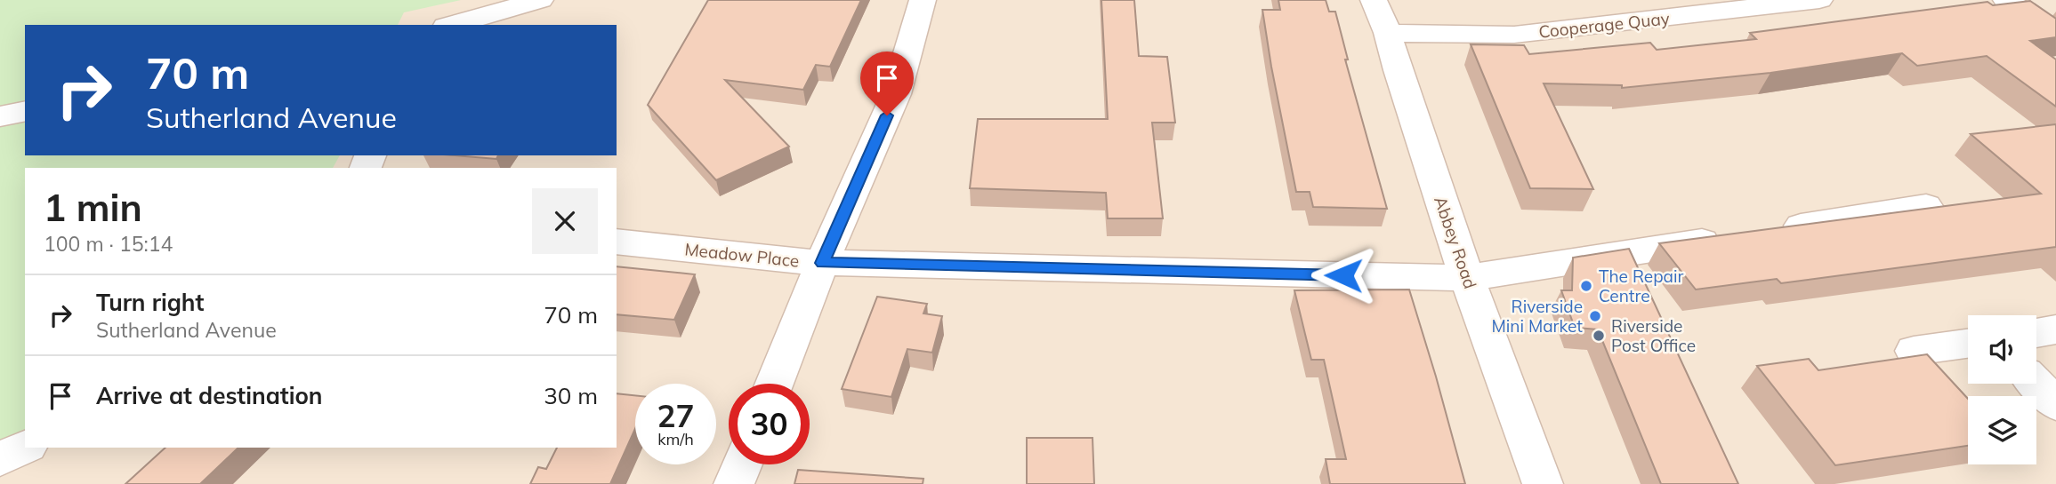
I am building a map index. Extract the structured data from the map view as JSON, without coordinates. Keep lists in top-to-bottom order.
{
  "streets": {
    "street": ["Cooperage Quay", "Abbey Road", "Meadow Place"]
  },
  "crossings": [
    ["Cooperage Quay", "Abbey Road"],
    ["Abbey Road", "Meadow Place"]
  ],
  "places": ["The Repair Centre", "Riverside Mini Market", "Riverside Post Office"],
  "page": {
    "turn": ["70 m", "Sutherland Avenue"],
    "heading": ["1 min", "100 m · 15:14"],
    "list": [
      {
        "name": "Turn right",
        "note": "Sutherland Avenue",
        "value": "70 m"
      },
      {
        "name": "Arrive at destination",
        "value": "30 m"
      }
    ],
    "speed": "27 km/h",
    "limit": "30"
  }
}
